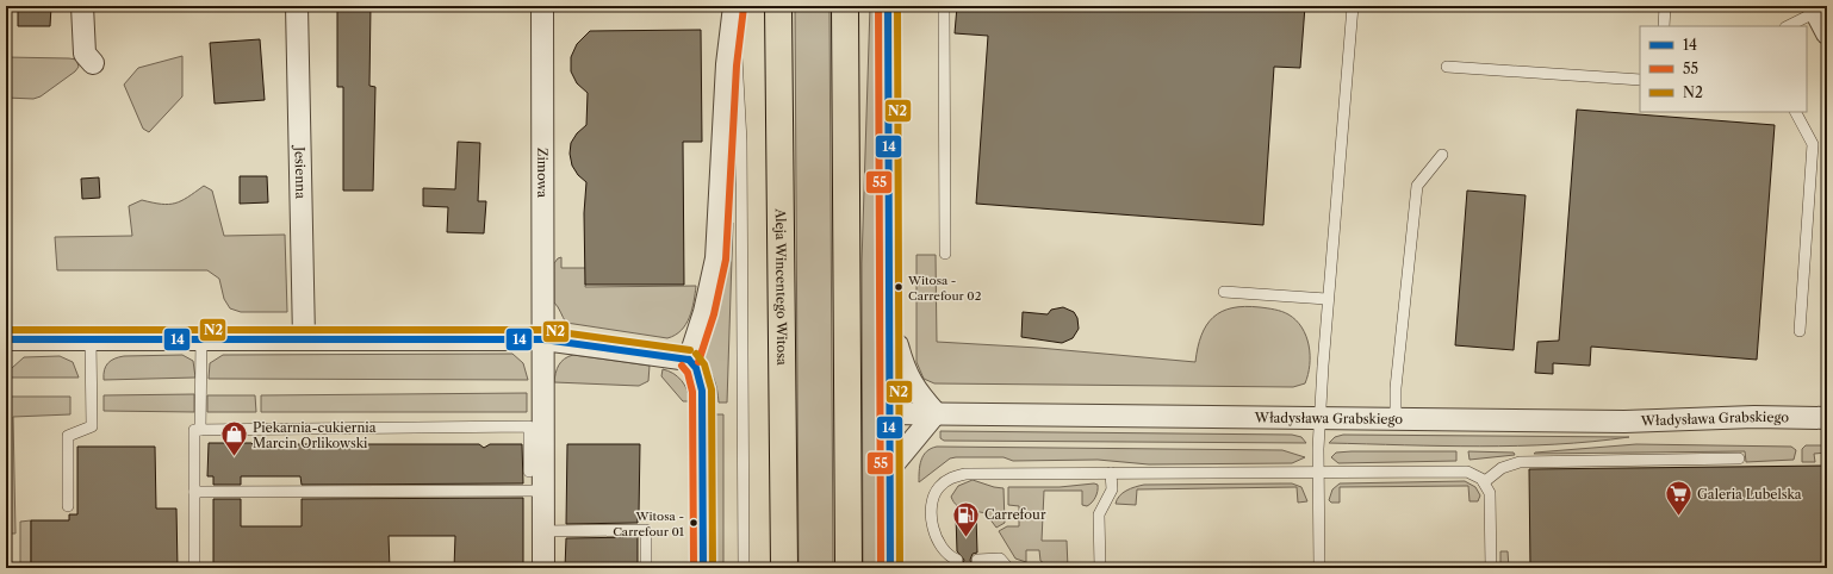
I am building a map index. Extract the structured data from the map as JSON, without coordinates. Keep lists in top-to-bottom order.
{
  "streets": {
    "main road": ["Aleja Wincentego Witosa"],
    "street": ["Jesienna", "Zimowa", "Władysława Grabskiego"]
  },
  "places": {
    "other": ["Witosa - Carrefour 02", "Witosa - Carrefour 01"],
    "shop": ["Piekarnia-cukiernia Marcin Orlikowski"],
    "supermarket": ["Galeria Lubelska"],
    "fuel station": ["Carrefour"]
  },
  "lines": ["transit line 14", "transit line 55", "transit line N2"],
  "legend": ["14", "55", "N2"]
}
